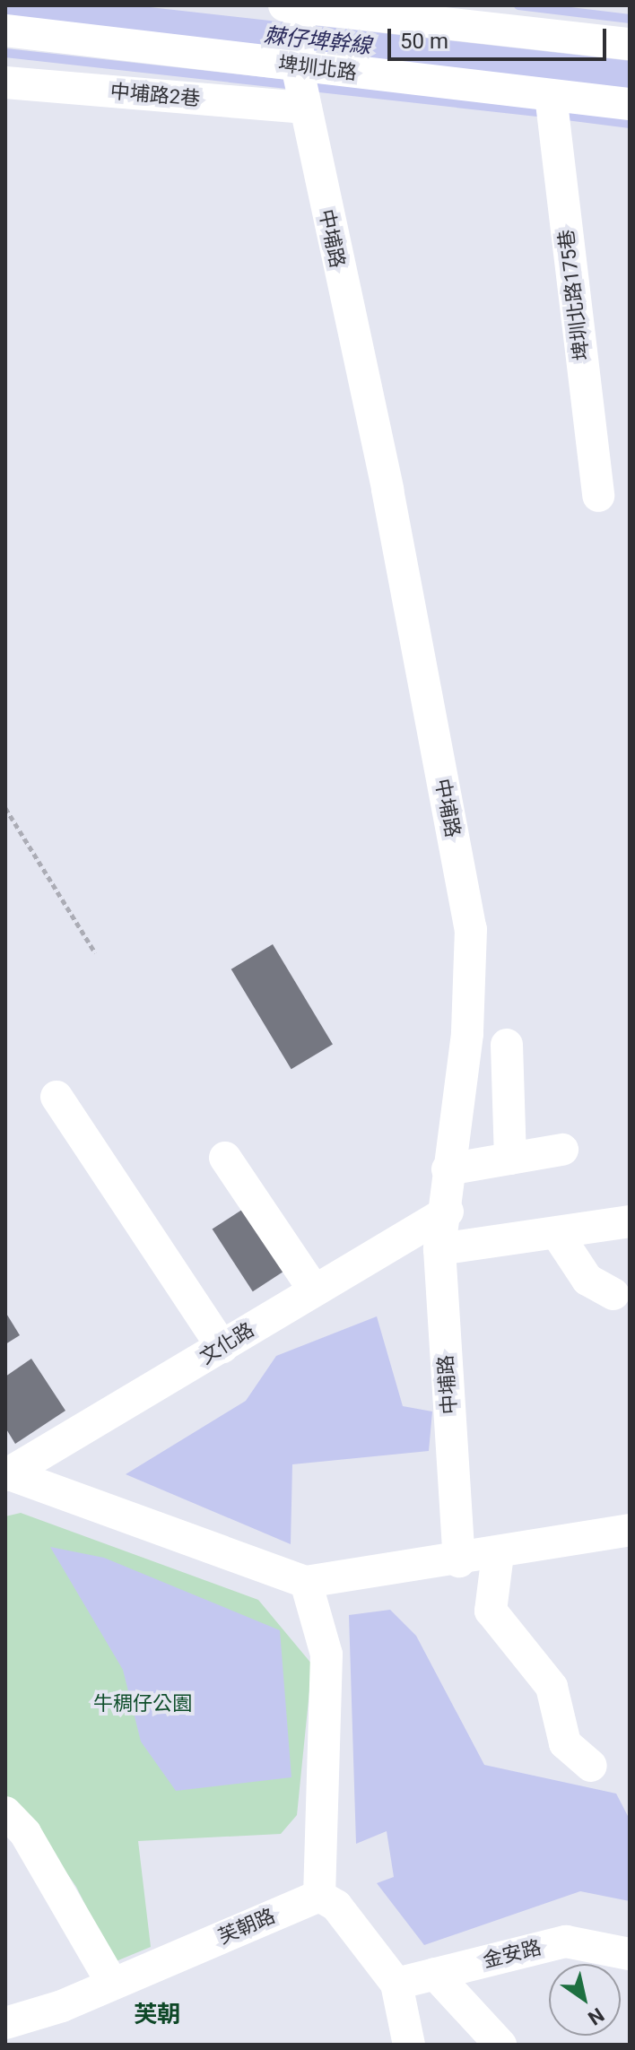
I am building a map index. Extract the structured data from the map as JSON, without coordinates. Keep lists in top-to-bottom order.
{
  "streets": {
    "street": [
      "埤圳北路",
      "中埔路2巷",
      "中埔路",
      "埤圳北路175巷",
      "文化路",
      "芙朝路",
      "金安路"
    ]
  },
  "crossings": [
    ["埤圳北路", "中埔路"],
    ["埤圳北路", "埤圳北路175巷"],
    ["中埔路2巷", "中埔路"],
    ["中埔路", "文化路"]
  ],
  "districts": ["芙朝"],
  "water": ["棘仔埤幹線"],
  "parks": ["牛稠仔公園"],
  "scale_bar": "50 m",
  "north": "bottom right"
}
